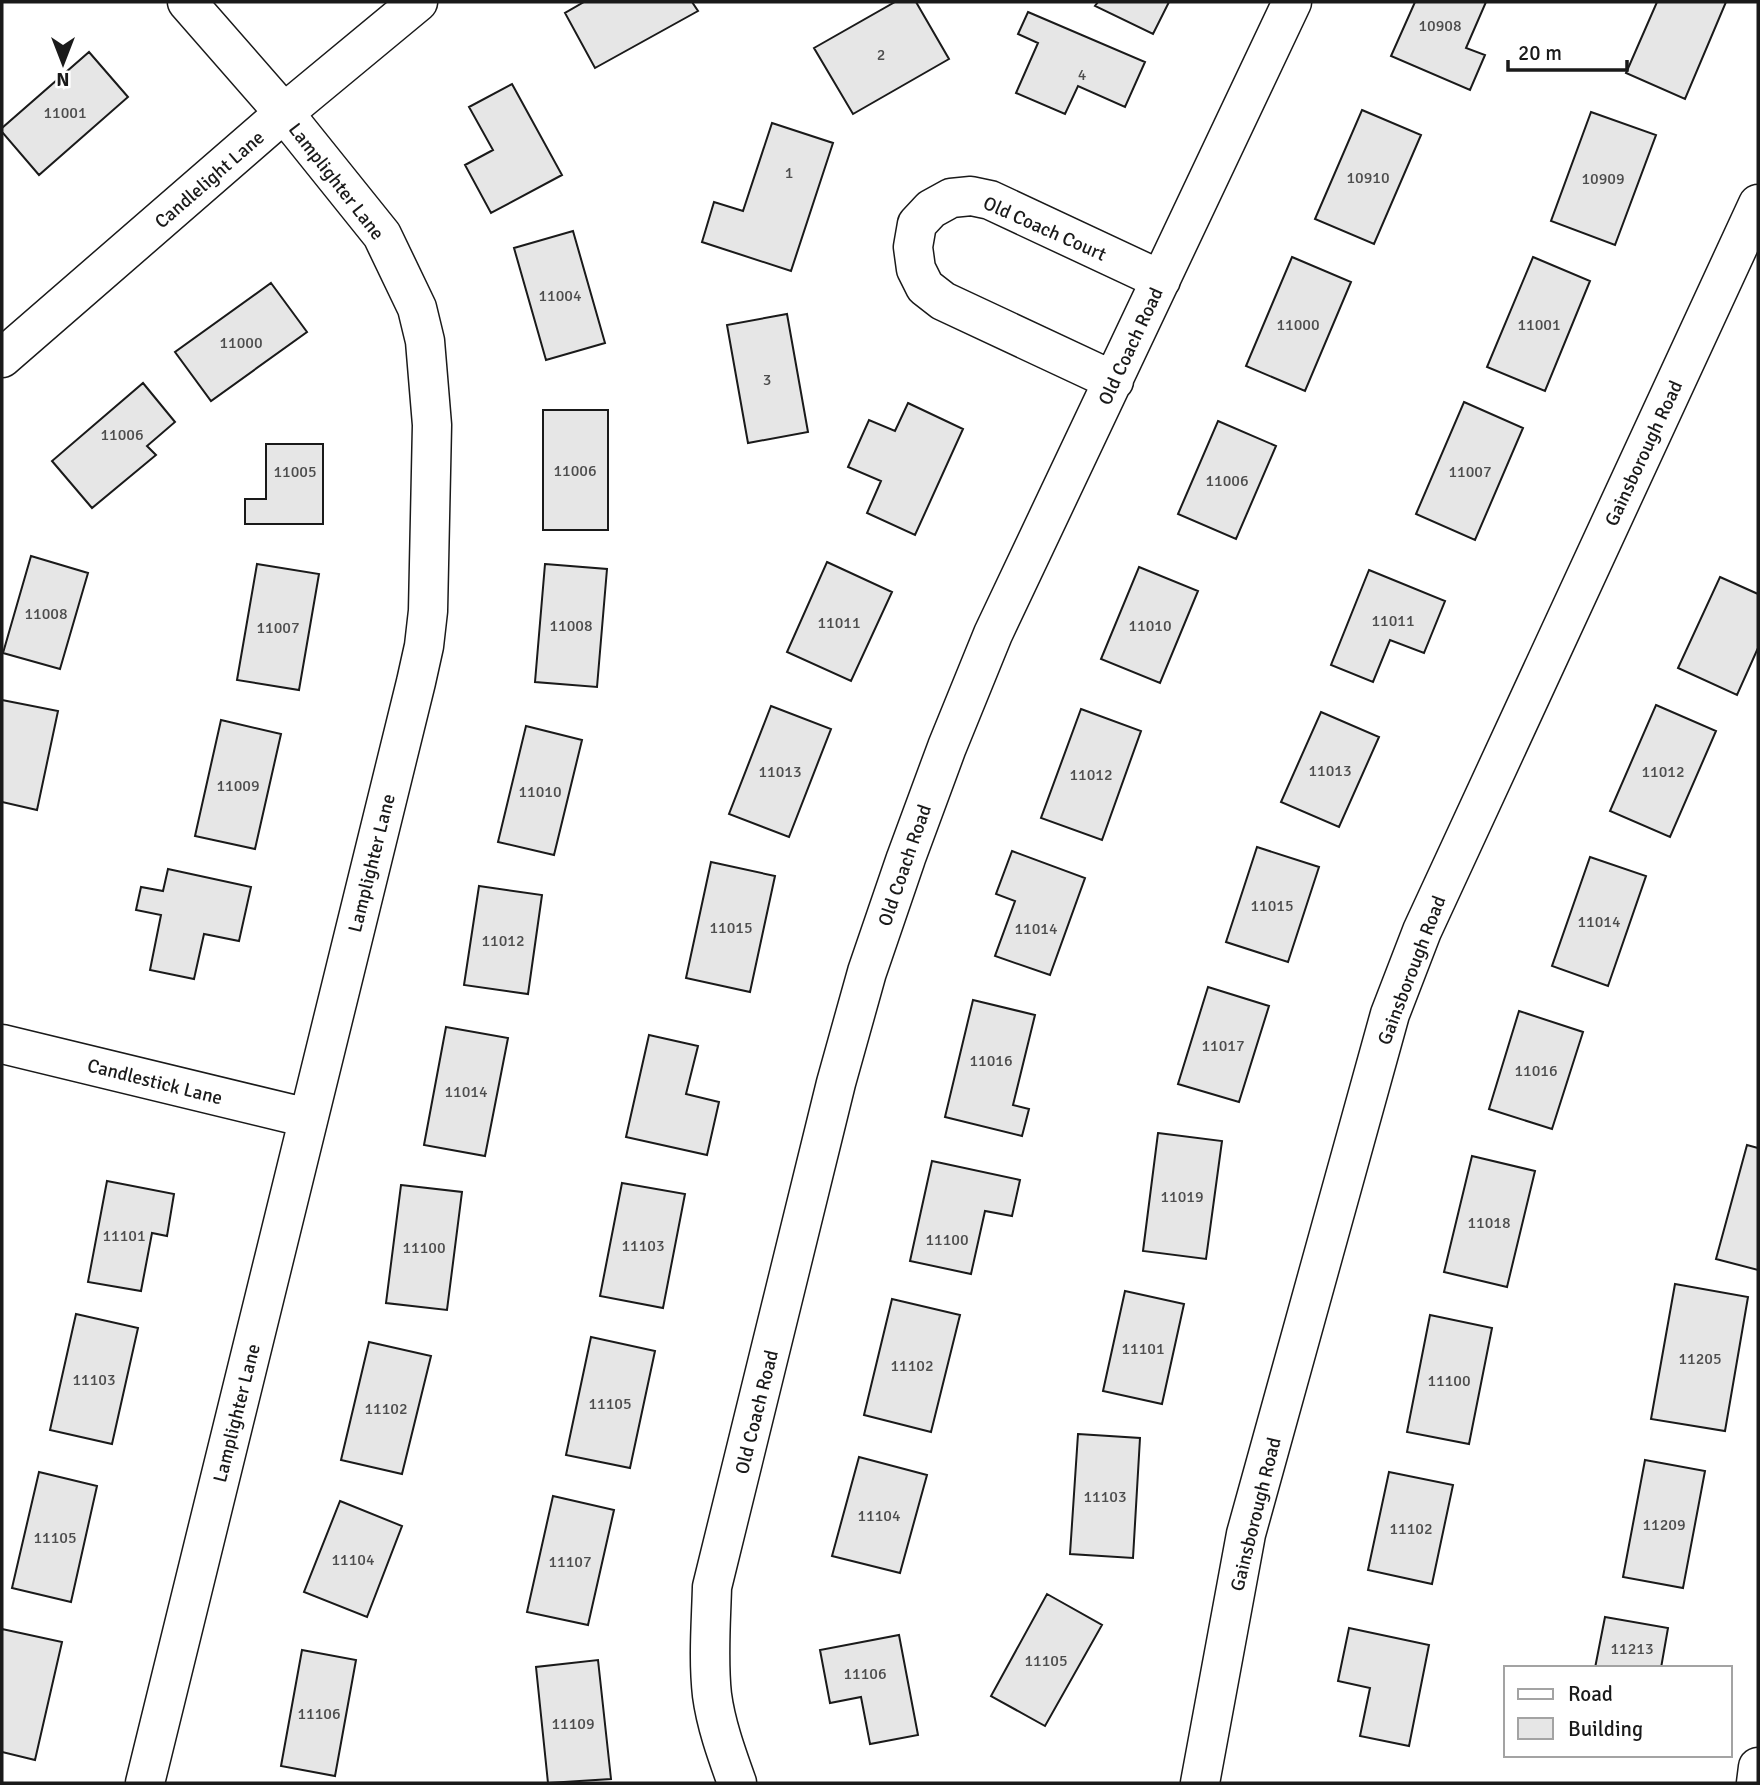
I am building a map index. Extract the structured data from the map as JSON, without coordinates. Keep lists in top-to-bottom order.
{
  "streets": {
    "street": [
      "Candlelight Lane",
      "Lamplighter Lane",
      "Old Coach Court",
      "Old Coach Road",
      "Gainsborough Road",
      "Candlestick Lane"
    ]
  },
  "crossings": [
    ["Candlelight Lane", "Lamplighter Lane"],
    ["Lamplighter Lane", "Candlestick Lane"],
    ["Old Coach Court", "Old Coach Road"]
  ],
  "house_numbers": [
    "10908",
    "2",
    "4",
    "11001",
    "1",
    "10910",
    "10909",
    "11004",
    "11000",
    "11001",
    "11000",
    "3",
    "11006",
    "11006",
    "11005",
    "11007",
    "11006",
    "11008",
    "11011",
    "11011",
    "11008",
    "11010",
    "11007",
    "11013",
    "11013",
    "11012",
    "11012",
    "11009",
    "11010",
    "11015",
    "11014",
    "11015",
    "11014",
    "11012",
    "11017",
    "11016",
    "11016",
    "11014",
    "11019",
    "11018",
    "11101",
    "11100",
    "11103",
    "11100",
    "11101",
    "11205",
    "11102",
    "11103",
    "11100",
    "11105",
    "11102",
    "11103",
    "11104",
    "11209",
    "11102",
    "11105",
    "11104",
    "11107",
    "11213",
    "11105",
    "11106",
    "11106",
    "11109"
  ],
  "legend": ["Road", "Building"],
  "scale_bar": "20 m",
  "north": "bottom"
}
